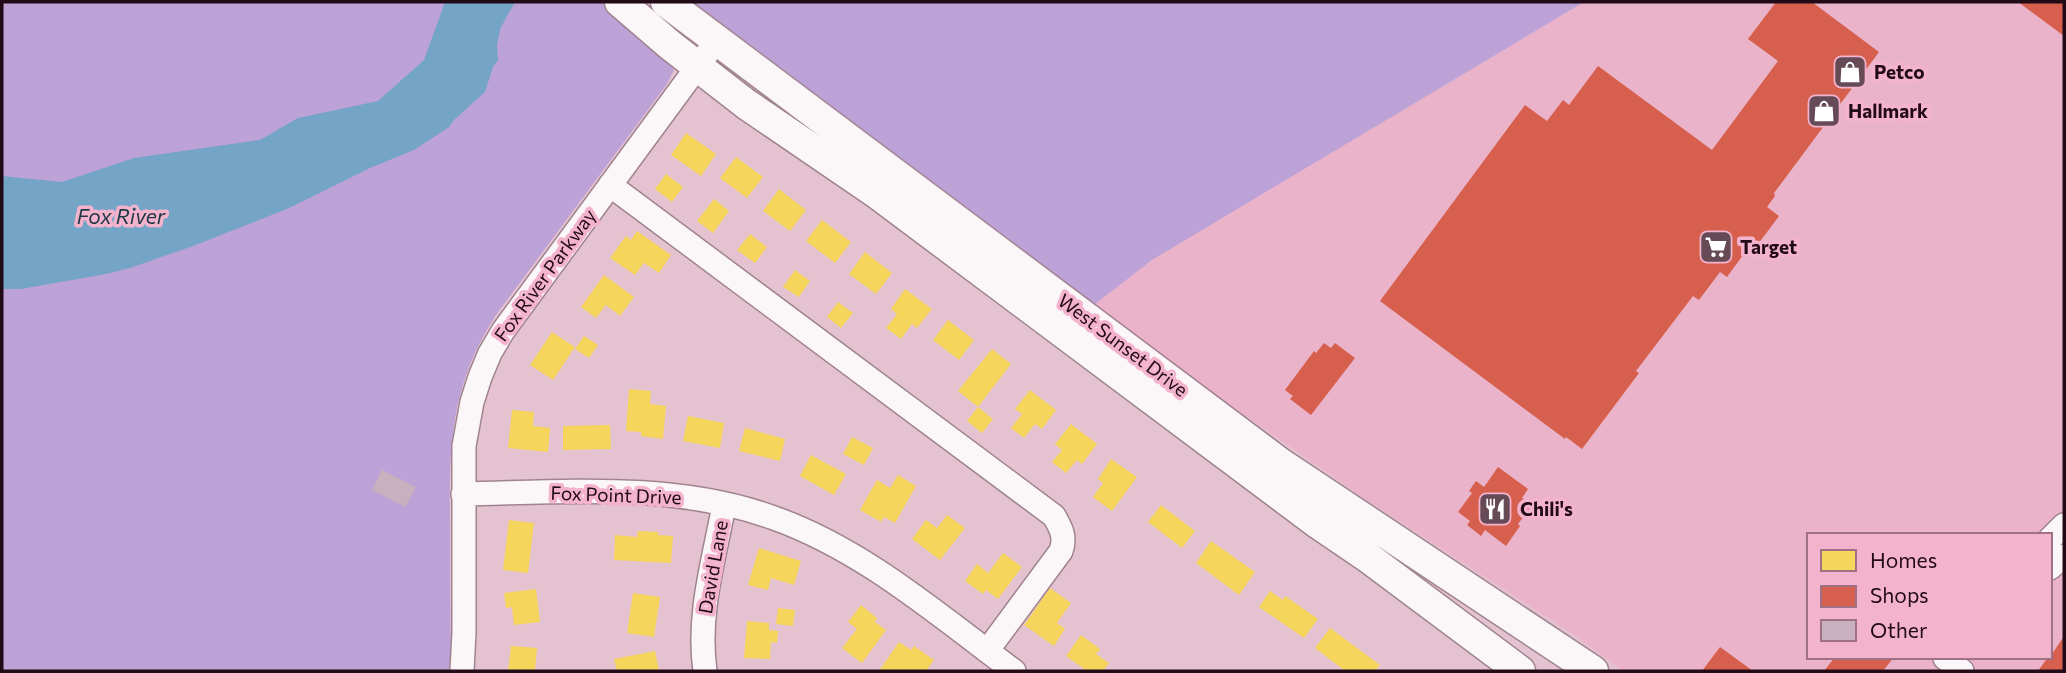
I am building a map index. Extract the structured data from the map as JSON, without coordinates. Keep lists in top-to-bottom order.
{
  "streets": {
    "main road": ["West Sunset Drive"],
    "street": ["Fox River Parkway", "Fox Point Drive", "David Lane"]
  },
  "crossings": [
    ["Fox River Parkway", "West Sunset Drive"],
    ["Fox River Parkway", "Fox Point Drive"],
    ["Fox Point Drive", "David Lane"]
  ],
  "water": ["Fox River"],
  "places": {
    "shop": ["Petco", "Hallmark"],
    "supermarket": ["Target"],
    "restaurant": ["Chili's"]
  },
  "legend": ["Homes", "Shops", "Other"]
}
